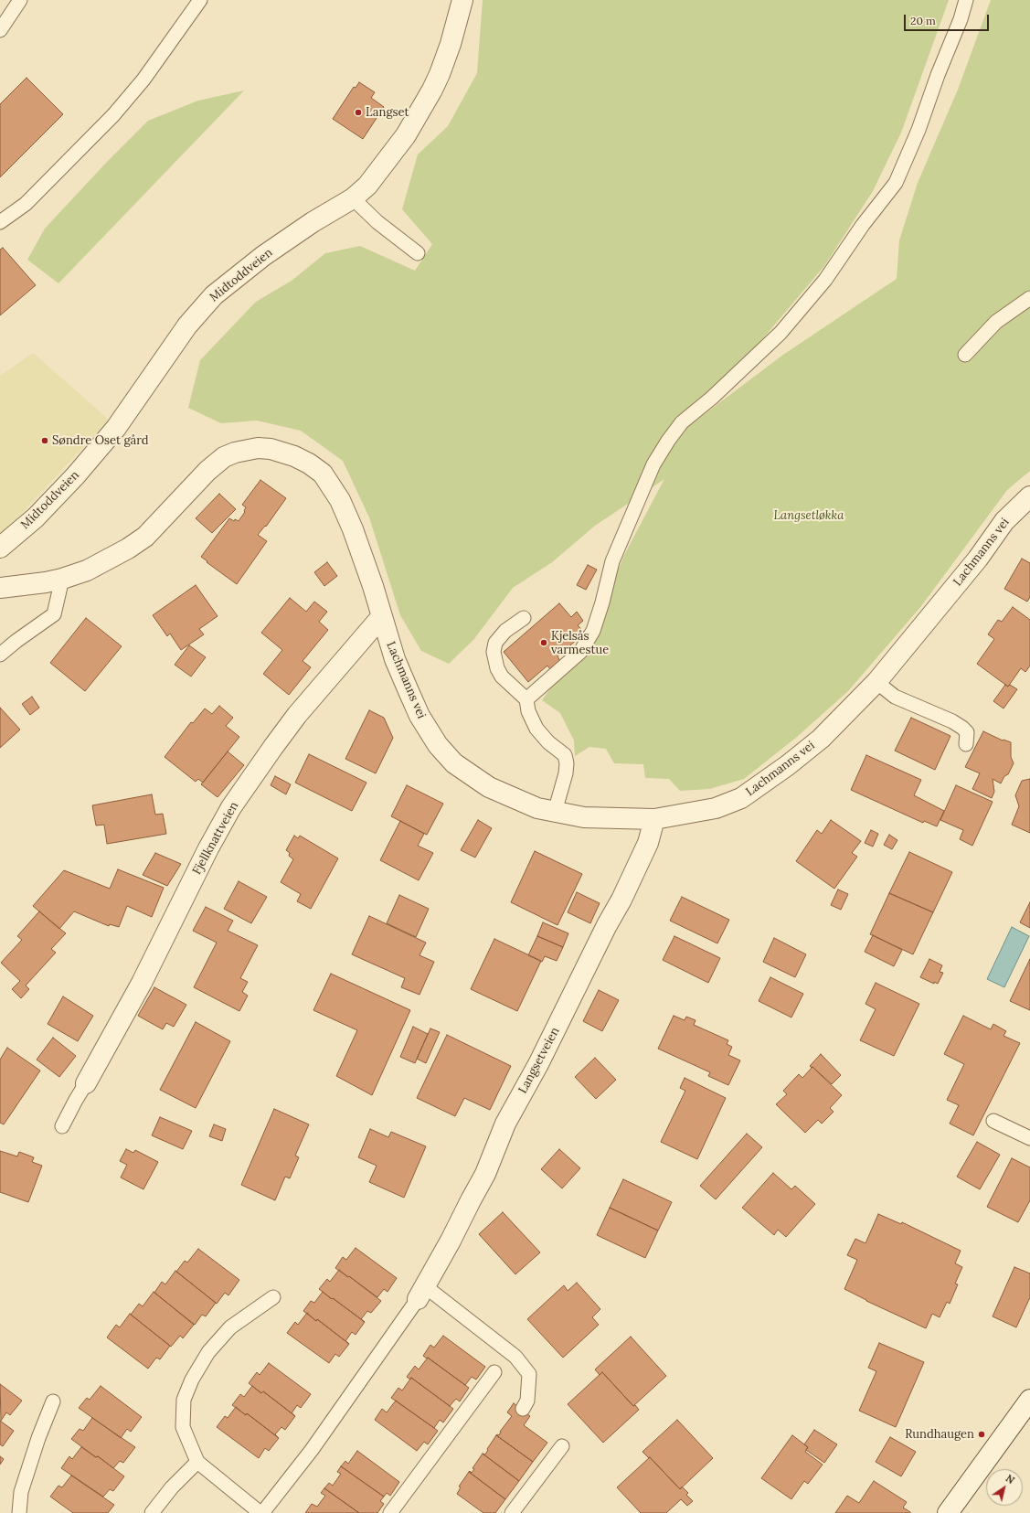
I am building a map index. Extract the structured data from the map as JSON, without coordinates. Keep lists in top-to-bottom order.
{
  "streets": {
    "street": [
      "Midtoddveien",
      "Lachmanns vei",
      "Fjellknattveien",
      "Langsetveien"
    ]
  },
  "crossings": [
    ["Lachmanns vei", "Fjellknattveien"],
    ["Lachmanns vei", "Langsetveien"]
  ],
  "parks": ["Langsetløkka"],
  "places": [
    "Langset",
    "Søndre Oset gård",
    "Kjelsås varmestue",
    "Rundhaugen"
  ],
  "scale_bar": "20 m",
  "north": "top right"
}
